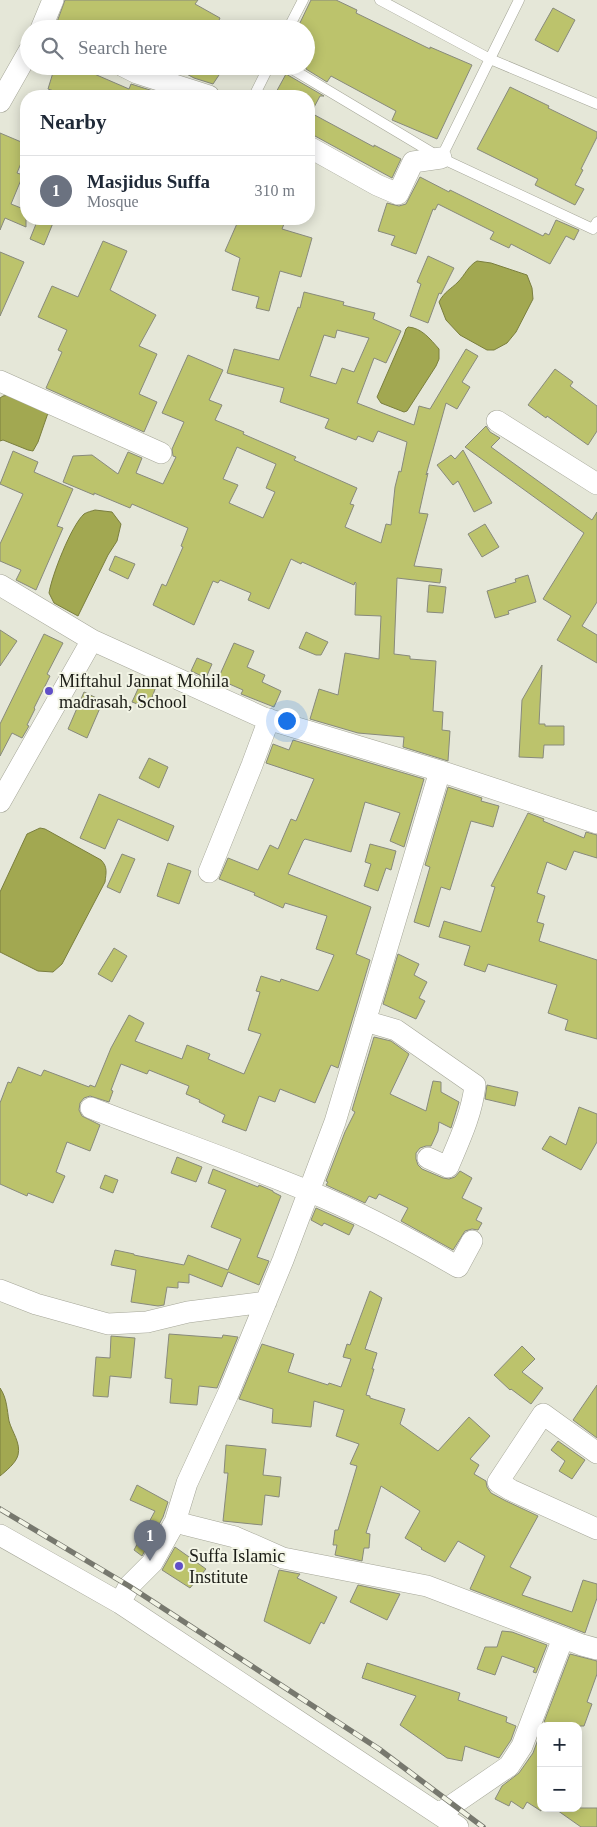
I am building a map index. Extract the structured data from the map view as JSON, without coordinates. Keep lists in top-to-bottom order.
{
  "places": ["Miftahul Jannat Mohila madrasah, School", "Suffa Islamic Institute"],
  "page": {
    "search": "Search here",
    "heading": "Nearby",
    "list": [
      {
        "mark": "1",
        "name": "Masjidus Suffa",
        "note": "Mosque",
        "value": "310 m"
      }
    ],
    "pins": "1",
    "map_buttons": ["+", "−"]
  }
}
